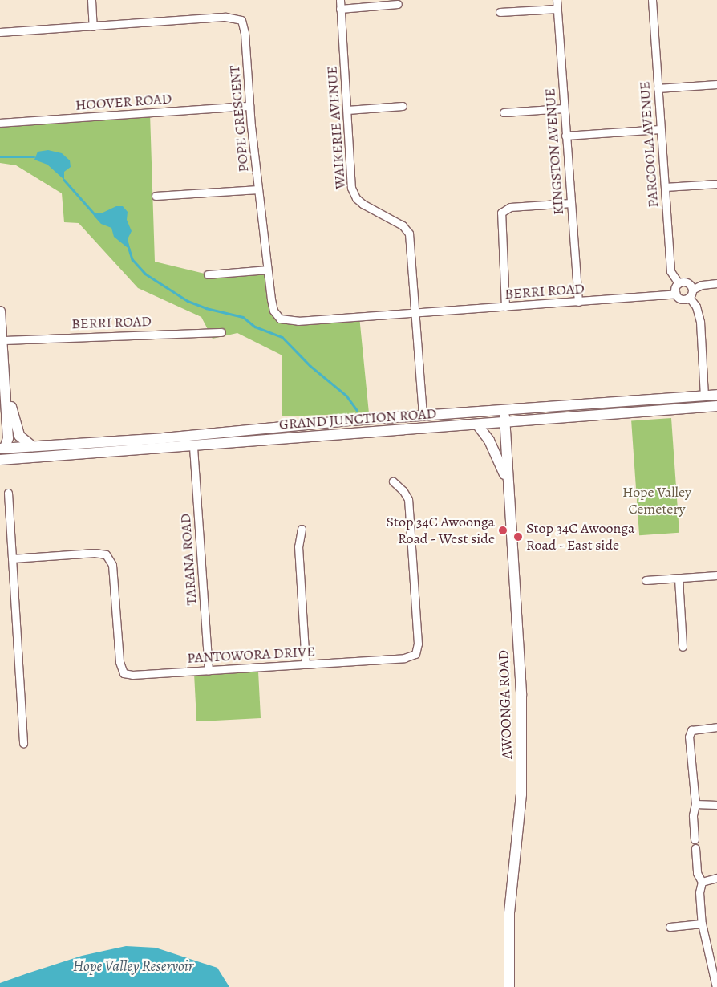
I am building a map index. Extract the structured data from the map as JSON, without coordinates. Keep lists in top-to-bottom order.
{
  "streets": {
    "main road": ["GRAND JUNCTION ROAD", "AWOONGA ROAD"],
    "street": [
      "HOOVER ROAD",
      "POPE CRESCENT",
      "WAIKERIE AVENUE",
      "PARCOOLA AVENUE",
      "KINGSTON AVENUE",
      "BERRI ROAD",
      "TARANA ROAD",
      "PANTOWORA DRIVE"
    ]
  },
  "crossings": [
    ["HOOVER ROAD", "POPE CRESCENT"],
    ["POPE CRESCENT", "WAIKERIE AVENUE"],
    ["POPE CRESCENT", "BERRI ROAD"],
    ["WAIKERIE AVENUE", "BERRI ROAD"],
    ["WAIKERIE AVENUE", "GRAND JUNCTION ROAD"],
    ["PARCOOLA AVENUE", "BERRI ROAD"],
    ["KINGSTON AVENUE", "BERRI ROAD"],
    ["GRAND JUNCTION ROAD", "TARANA ROAD"],
    ["GRAND JUNCTION ROAD", "AWOONGA ROAD"],
    ["TARANA ROAD", "PANTOWORA DRIVE"]
  ],
  "water": ["Hope Valley Reservoir"],
  "parks": ["Hope Valley Cemetery"],
  "places": ["Stop 34C Awoonga Road - West side", "Stop 34C Awoonga Road - East side"]
}
